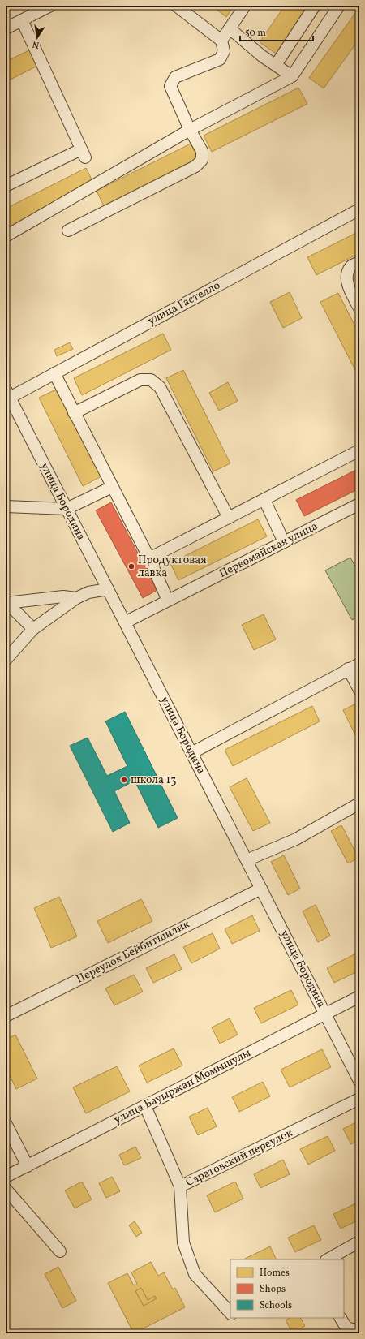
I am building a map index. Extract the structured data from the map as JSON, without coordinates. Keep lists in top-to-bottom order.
{
  "streets": {
    "street": [
      "улица Гастелло",
      "улица Бородина",
      "Первомайская улица",
      "Переулок Бейбитшилик",
      "улица Бауыржан Момышулы",
      "Саратовский переулок"
    ]
  },
  "crossings": [
    ["улица Гастелло", "улица Бородина"],
    ["улица Бородина", "Первомайская улица"],
    ["улица Бородина", "Переулок Бейбитшилик"],
    ["улица Бородина", "улица Бауыржан Момышулы"],
    ["улица Бауыржан Момышулы", "Саратовский переулок"]
  ],
  "places": ["Продуктовая лавка", "школа 13"],
  "legend": ["Homes", "Shops", "Schools"],
  "scale_bar": "50 m",
  "north": "bottom"
}
